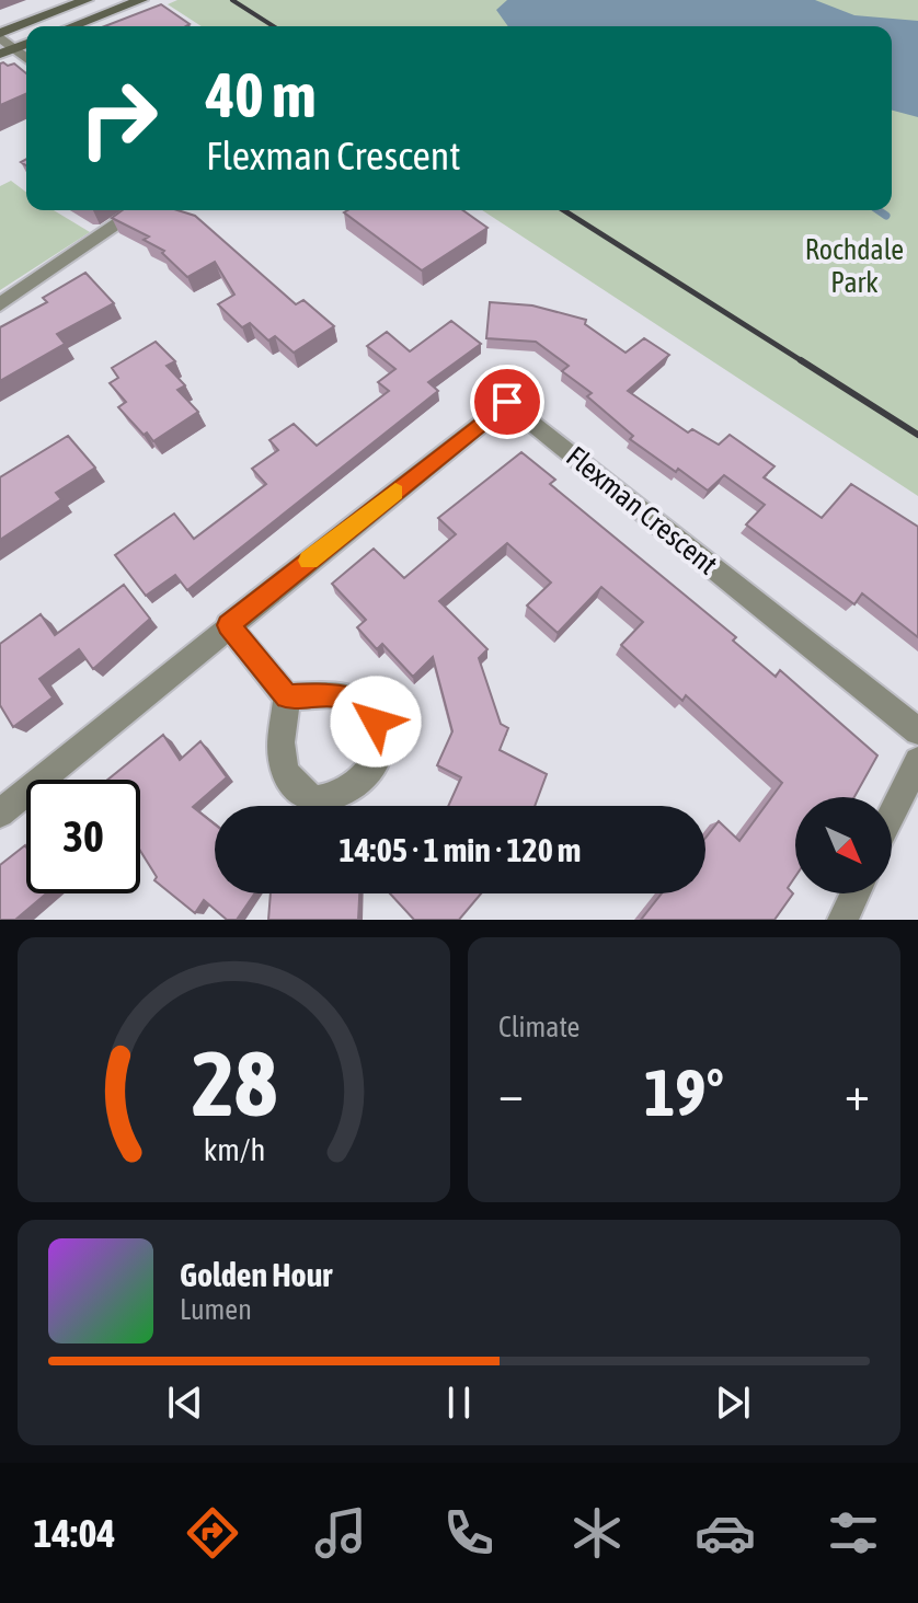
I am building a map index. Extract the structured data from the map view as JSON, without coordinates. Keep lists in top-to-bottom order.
{
  "streets": {
    "street": ["Flexman Crescent"]
  },
  "parks": ["Rochdale Park"],
  "north": "bottom right",
  "page": {
    "turn": ["40 m", "Flexman Crescent"],
    "limit": "30",
    "trip": "14:05 · 1 min · 120 m",
    "tile": "Climate",
    "heat": ["−", "19°", "+"],
    "song": ["Golden Hour", "Lumen"],
    "tabs": "14:04",
    "gauge": ["28", "km/h"]
  }
}
